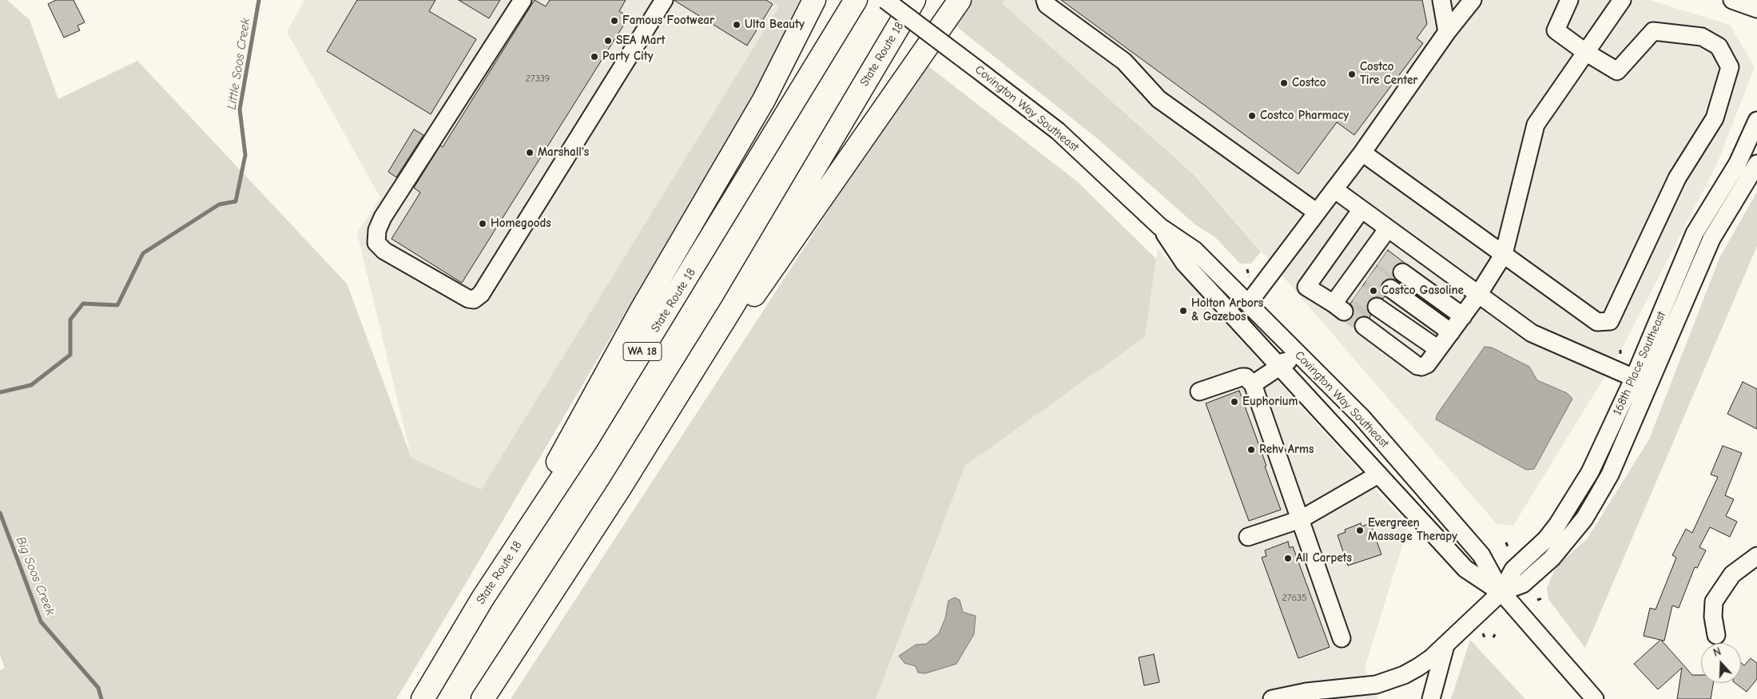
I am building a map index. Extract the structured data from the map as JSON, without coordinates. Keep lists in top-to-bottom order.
{
  "streets": {
    "highway": ["State Route 18", "WA 18"],
    "street": ["Covington Way Southeast", "168th Place Southeast"]
  },
  "crossings": [
    ["Covington Way Southeast", "168th Place Southeast"]
  ],
  "water": ["Little Soos Creek", "Big Soos Creek"],
  "places": [
    "Famous Footwear",
    "Ulta Beauty",
    "SEA Mart",
    "Party City",
    "Costco Tire Center",
    "Costco",
    "Costco Pharmacy",
    "Marshall's",
    "Homegoods",
    "Costco Gasoline",
    "Holton Arbors & Gazebos",
    "Euphorium",
    "Rehv Arms",
    "Evergreen Massage Therapy",
    "All Carpets"
  ],
  "house_numbers": ["27339", "27635"],
  "north": "top"
}
